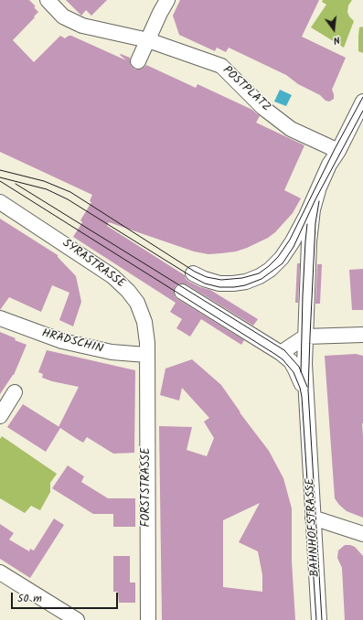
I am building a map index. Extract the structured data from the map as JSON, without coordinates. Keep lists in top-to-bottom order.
{
  "streets": {
    "street": [
      "POSTPLATZ",
      "SYRASTRASSE",
      "HRADSCHIN",
      "FORSTSTRASSE",
      "BAHNHOFSTRASSE"
    ]
  },
  "crossings": [
    ["SYRASTRASSE", "HRADSCHIN"],
    ["SYRASTRASSE", "FORSTSTRASSE"],
    ["HRADSCHIN", "FORSTSTRASSE"]
  ],
  "scale_bar": "50 m",
  "north": "bottom"
}
